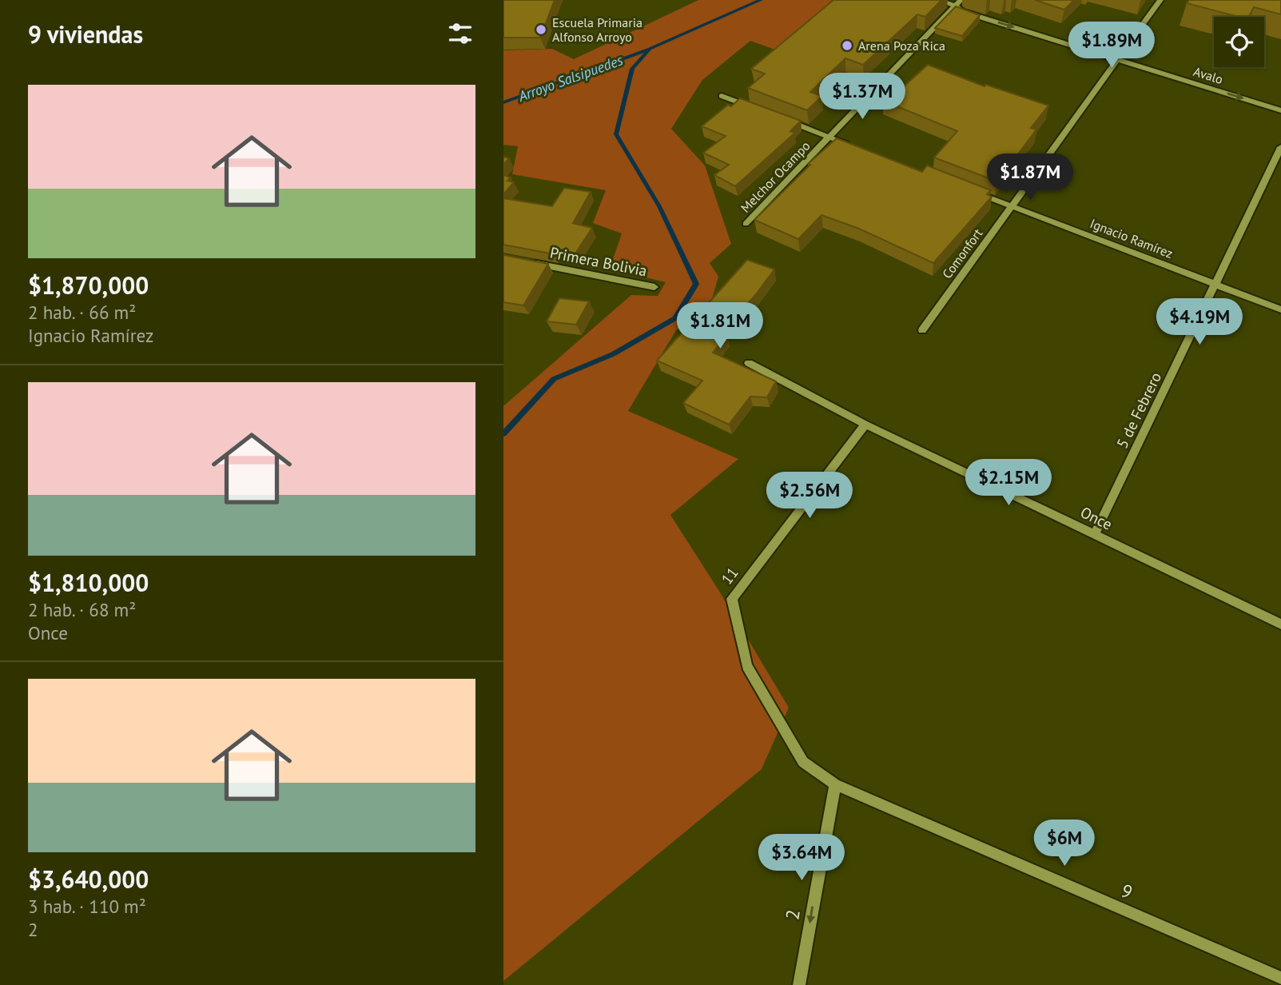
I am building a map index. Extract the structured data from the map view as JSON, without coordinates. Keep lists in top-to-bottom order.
{
  "streets": {
    "street": [
      "Avalo",
      "Melchor Ocampo",
      "Ignacio Ramírez",
      "Comonfort",
      "Primera Bolivia",
      "5 de Febrero",
      "Once",
      "11",
      "9",
      "2"
    ]
  },
  "crossings": [
    ["Avalo", "Melchor Ocampo"],
    ["Avalo", "Comonfort"],
    ["Ignacio Ramírez", "Comonfort"],
    ["Ignacio Ramírez", "5 de Febrero"],
    ["5 de Febrero", "Once"],
    ["Once", "11"],
    ["11", "9"],
    ["11", "2"],
    ["9", "2"]
  ],
  "one_way": ["Avalo", "2"],
  "water": ["Arroyo Salsipuedes"],
  "places": ["Escuela Primaria Alfonso Arroyo", "Arena Poza Rica"],
  "page": {
    "heading": "9 viviendas",
    "price": [
      "$1.89M",
      "$1.37M",
      "$1.87M",
      "$4.19M",
      "$1.81M",
      "$2.15M",
      "$2.56M",
      "$6M",
      "$3.64M"
    ],
    "list": [
      {
        "name": "$1,870,000",
        "note": "2 hab. · 66 m² · Ignacio Ramírez"
      },
      {
        "name": "$1,810,000",
        "note": "2 hab. · 68 m² · Once"
      },
      {
        "name": "$3,640,000",
        "note": "3 hab. · 110 m² · 2"
      }
    ]
  }
}
